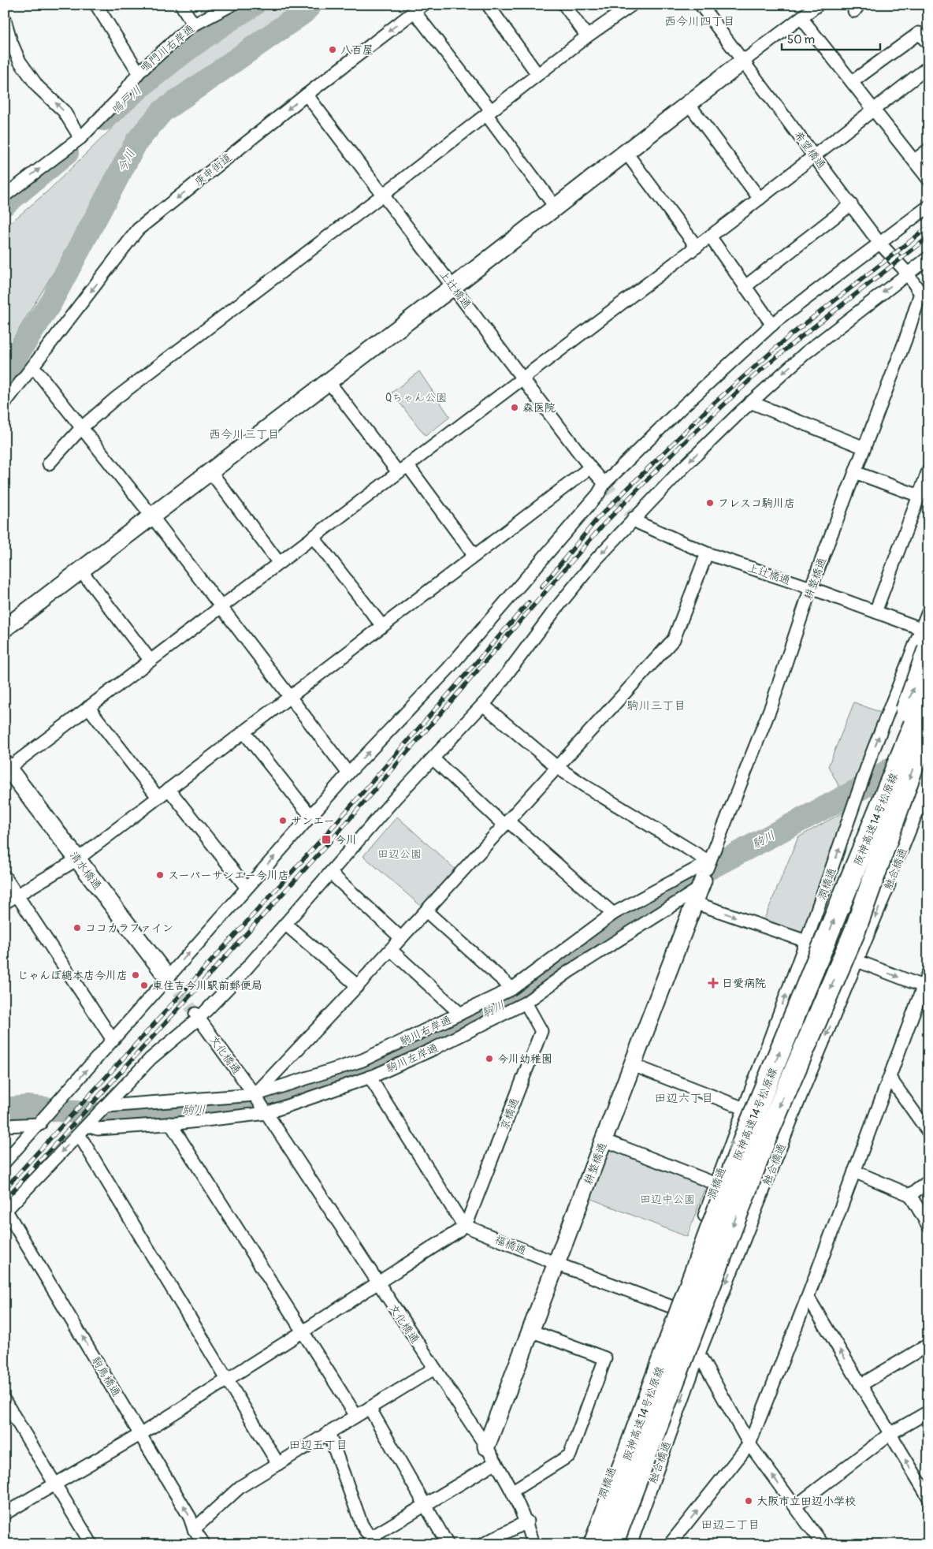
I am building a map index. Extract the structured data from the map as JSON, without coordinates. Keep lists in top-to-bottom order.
{
  "streets": {
    "highway": ["阪神高速14号松原線"],
    "street": [
      "鳴門川右岸通",
      "希望橋通",
      "庚申街道",
      "上辻橋通",
      "耕整橋通",
      "触合橋通",
      "清水橋通",
      "潤橋通",
      "駒川右岸通",
      "文化橋通",
      "駒川左岸通",
      "京橋通",
      "福橋通",
      "駒鳥橋通"
    ]
  },
  "crossings": [
    ["希望橋通", "耕整橋通"],
    ["庚申街道", "上辻橋通"],
    ["上辻橋通", "耕整橋通"],
    ["上辻橋通", "潤橋通"],
    ["耕整橋通", "駒川右岸通"],
    ["耕整橋通", "文化橋通"],
    ["耕整橋通", "駒川左岸通"],
    ["耕整橋通", "福橋通"],
    ["潤橋通", "福橋通"],
    ["駒川右岸通", "文化橋通"],
    ["文化橋通", "駒川左岸通"],
    ["駒川左岸通", "京橋通"],
    ["京橋通", "福橋通"]
  ],
  "one_way": ["庚申街道", "潤橋通"],
  "districts": [
    "西今川四丁目",
    "西今川三丁目",
    "駒川三丁目",
    "田辺六丁目",
    "田辺五丁目",
    "田辺二丁目"
  ],
  "water": ["鳴戸川", "今川", "駒川"],
  "parks": ["Qちゃん公園", "田辺公園", "田辺中公園"],
  "places": {
    "other": [
      "八百屋",
      "森医院",
      "フレスコ駒川店",
      "サンエー",
      "スーパーサンエー今川店",
      "ココカラファイン",
      "じゃんぼ總本店今川店",
      "東住吉今川駅前郵便局",
      "今川幼稚園",
      "大阪市立田辺小学校"
    ],
    "transit": ["今川"],
    "health": ["日愛病院"]
  },
  "scale_bar": "50 m"
}
